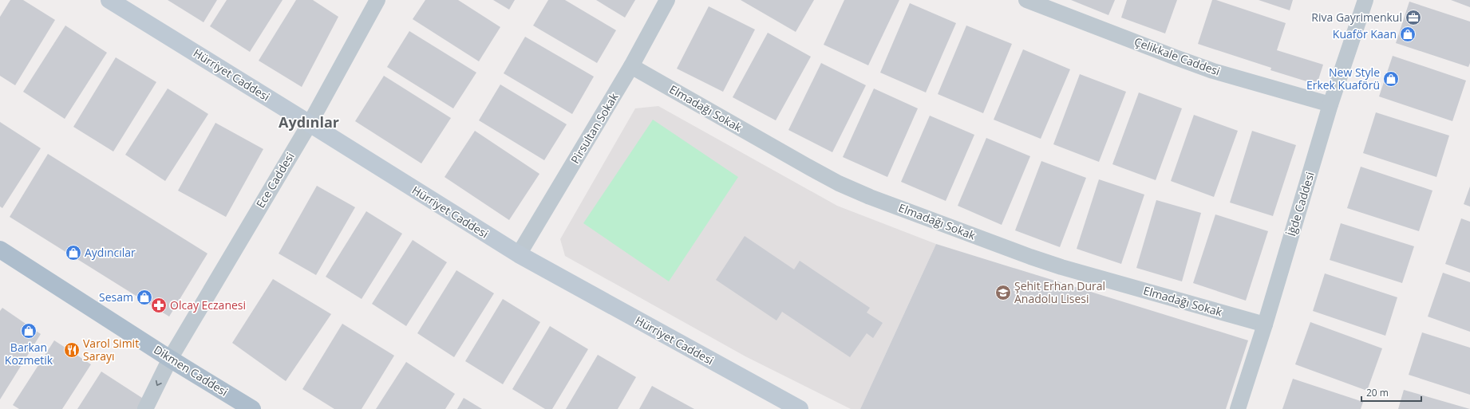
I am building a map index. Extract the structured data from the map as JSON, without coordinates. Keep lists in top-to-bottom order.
{
  "streets": {
    "main road": ["Dikmen Caddesi"],
    "street": [
      "Çelikkale Caddesi",
      "Hürriyet Caddesi",
      "Elmadağı Sokak",
      "Pirsultan Sokak",
      "Ece Caddesi",
      "İğde Caddesi"
    ]
  },
  "crossings": [
    ["Çelikkale Caddesi", "İğde Caddesi"],
    ["Hürriyet Caddesi", "Pirsultan Sokak"],
    ["Hürriyet Caddesi", "Ece Caddesi"],
    ["Elmadağı Sokak", "Pirsultan Sokak"],
    ["Elmadağı Sokak", "İğde Caddesi"],
    ["Ece Caddesi", "Dikmen Caddesi"]
  ],
  "districts": ["Aydınlar"],
  "places": {
    "office": ["Riva Gayrimenkul"],
    "shop": [
      "Kuaför Kaan",
      "New Style Erkek Kuaförü",
      "Aydıncılar",
      "Sesam",
      "Barkan Kozmetik"
    ],
    "school or university": ["Şehit Erhan Dural Anadolu Lisesi"],
    "pharmacy": ["Olcay Eczanesi"],
    "restaurant": ["Varol Simit Sarayı"]
  },
  "scale_bar": "20 m"
}
